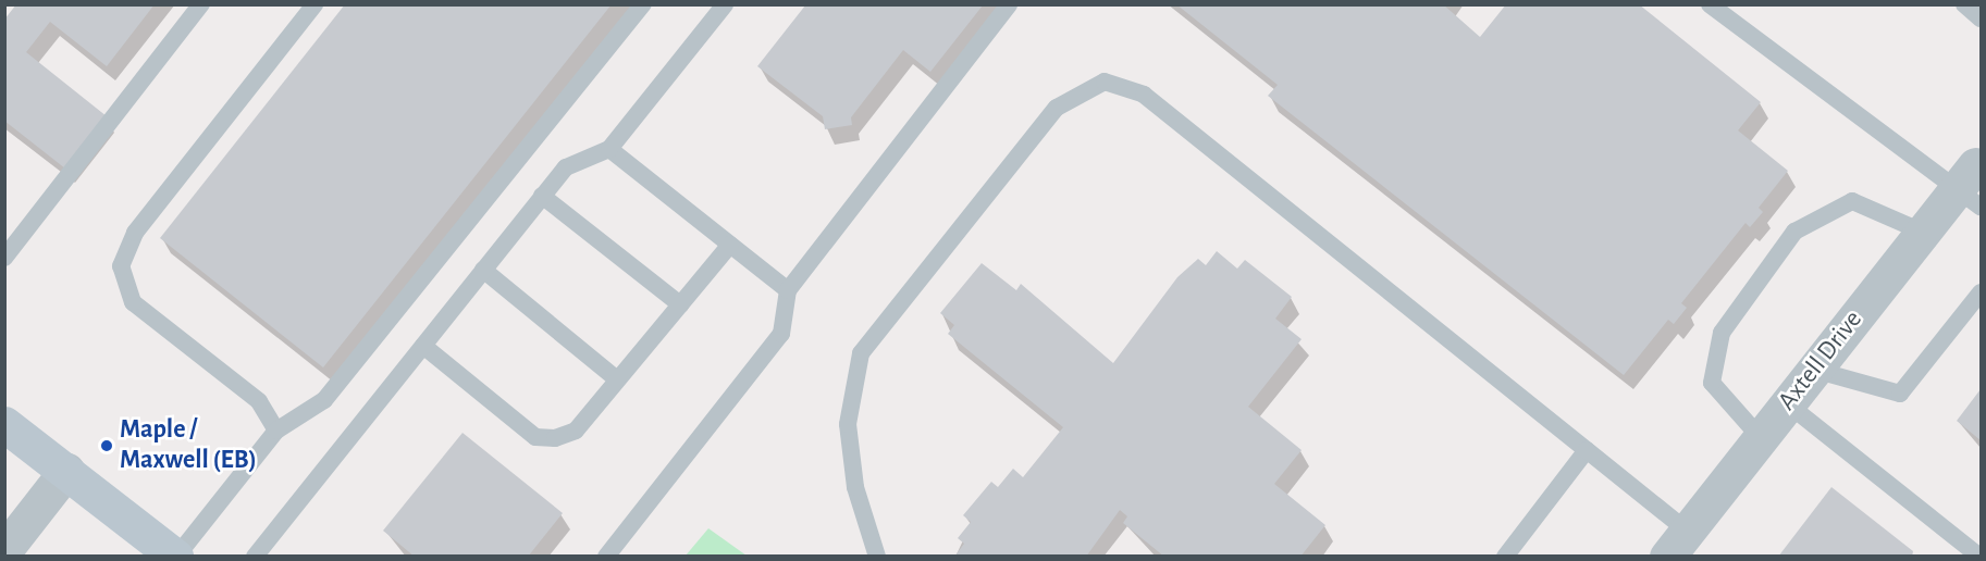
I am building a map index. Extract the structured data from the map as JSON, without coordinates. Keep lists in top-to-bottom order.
{
  "streets": {
    "street": ["Axtell Drive"]
  },
  "places": ["Maple / Maxwell (EB)"]
}
